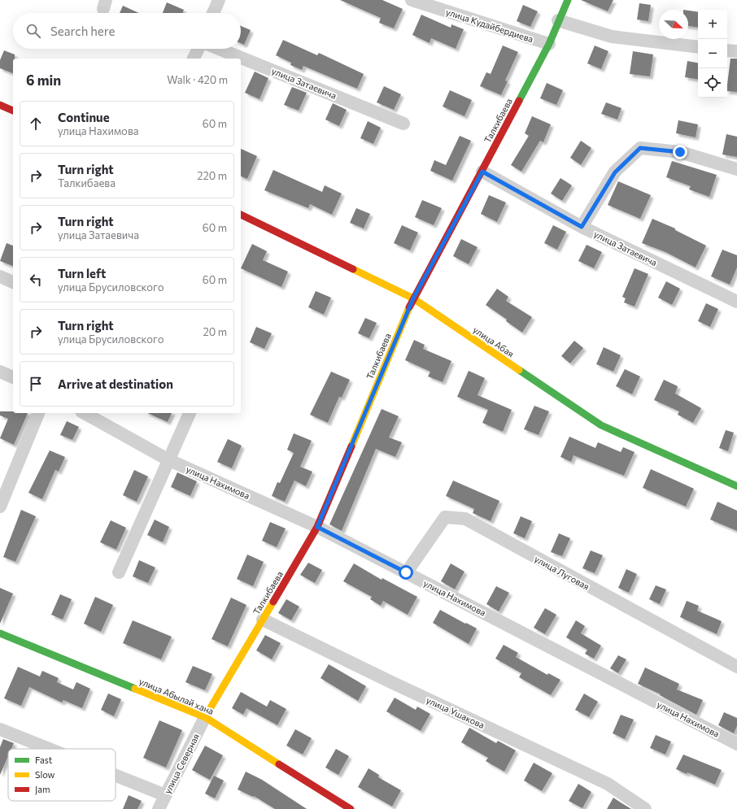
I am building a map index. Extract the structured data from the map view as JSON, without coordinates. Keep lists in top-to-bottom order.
{
  "streets": {
    "street": [
      "улица Кудайбердиева",
      "улица Затаевича",
      "Талкибаева",
      "улица Абая",
      "улица Нахимова",
      "улица Луговая",
      "улица Абылай хана",
      "улица Ушакова",
      "улица Северная"
    ]
  },
  "crossings": [
    ["улица Кудайбердиева", "Талкибаева"],
    ["улица Затаевича", "Талкибаева"],
    ["Талкибаева", "улица Абая"],
    ["Талкибаева", "улица Нахимова"],
    ["Талкибаева", "улица Абылай хана"],
    ["Талкибаева", "улица Ушакова"],
    ["Талкибаева", "улица Северная"],
    ["улица Нахимова", "улица Луговая"],
    ["улица Абылай хана", "улица Северная"]
  ],
  "legend": ["Fast", "Slow", "Jam"],
  "north": "bottom right",
  "page": {
    "map_buttons": ["+", "−"],
    "search": "Search here",
    "heading": ["6 min", "Walk · 420 m"],
    "list": [
      ["Continue", "улица Нахимова", "60 m"],
      ["Turn right", "Талкибаева", "220 m"],
      ["Turn right", "улица Затаевича", "60 m"],
      ["Turn left", "улица Брусиловского", "60 m"],
      ["Turn right", "улица Брусиловского", "20 m"],
      "Arrive at destination"
    ]
  }
}
